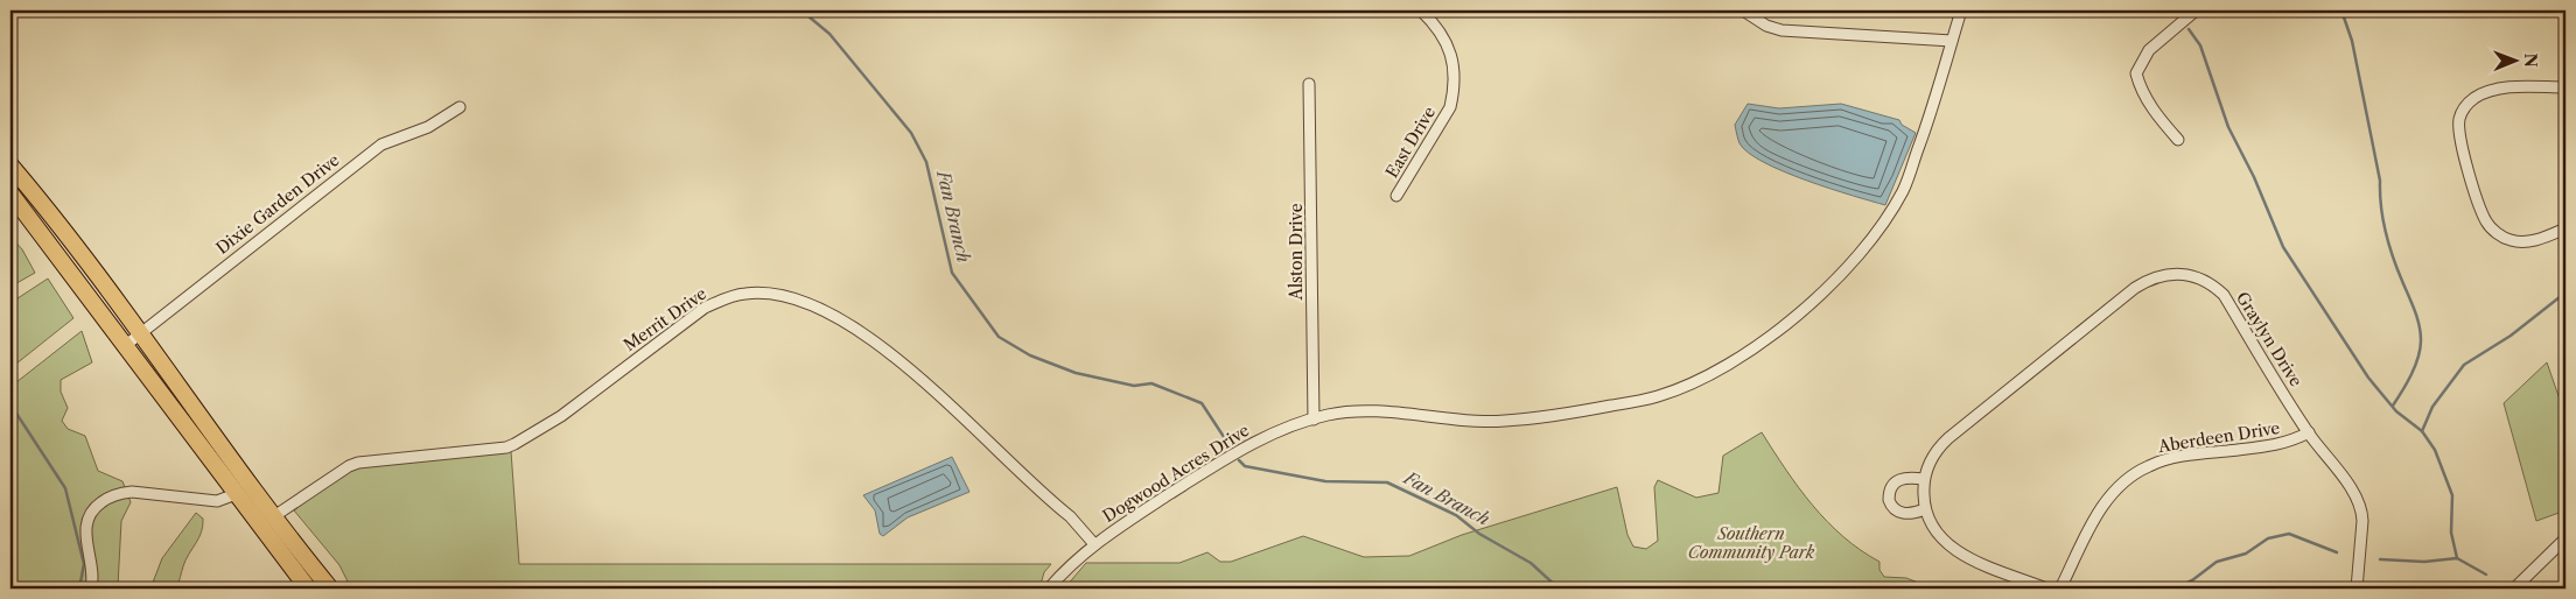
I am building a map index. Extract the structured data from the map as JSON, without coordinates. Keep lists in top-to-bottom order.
{
  "streets": {
    "street": [
      "East Drive",
      "Dixie Garden Drive",
      "Alston Drive",
      "Merrit Drive",
      "Graylyn Drive",
      "Aberdeen Drive",
      "Dogwood Acres Drive"
    ]
  },
  "crossings": [
    ["Alston Drive", "Dogwood Acres Drive"],
    ["Merrit Drive", "Dogwood Acres Drive"],
    ["Graylyn Drive", "Aberdeen Drive"]
  ],
  "water": ["Fan Branch"],
  "parks": ["Southern Community Park"],
  "north": "right"
}
